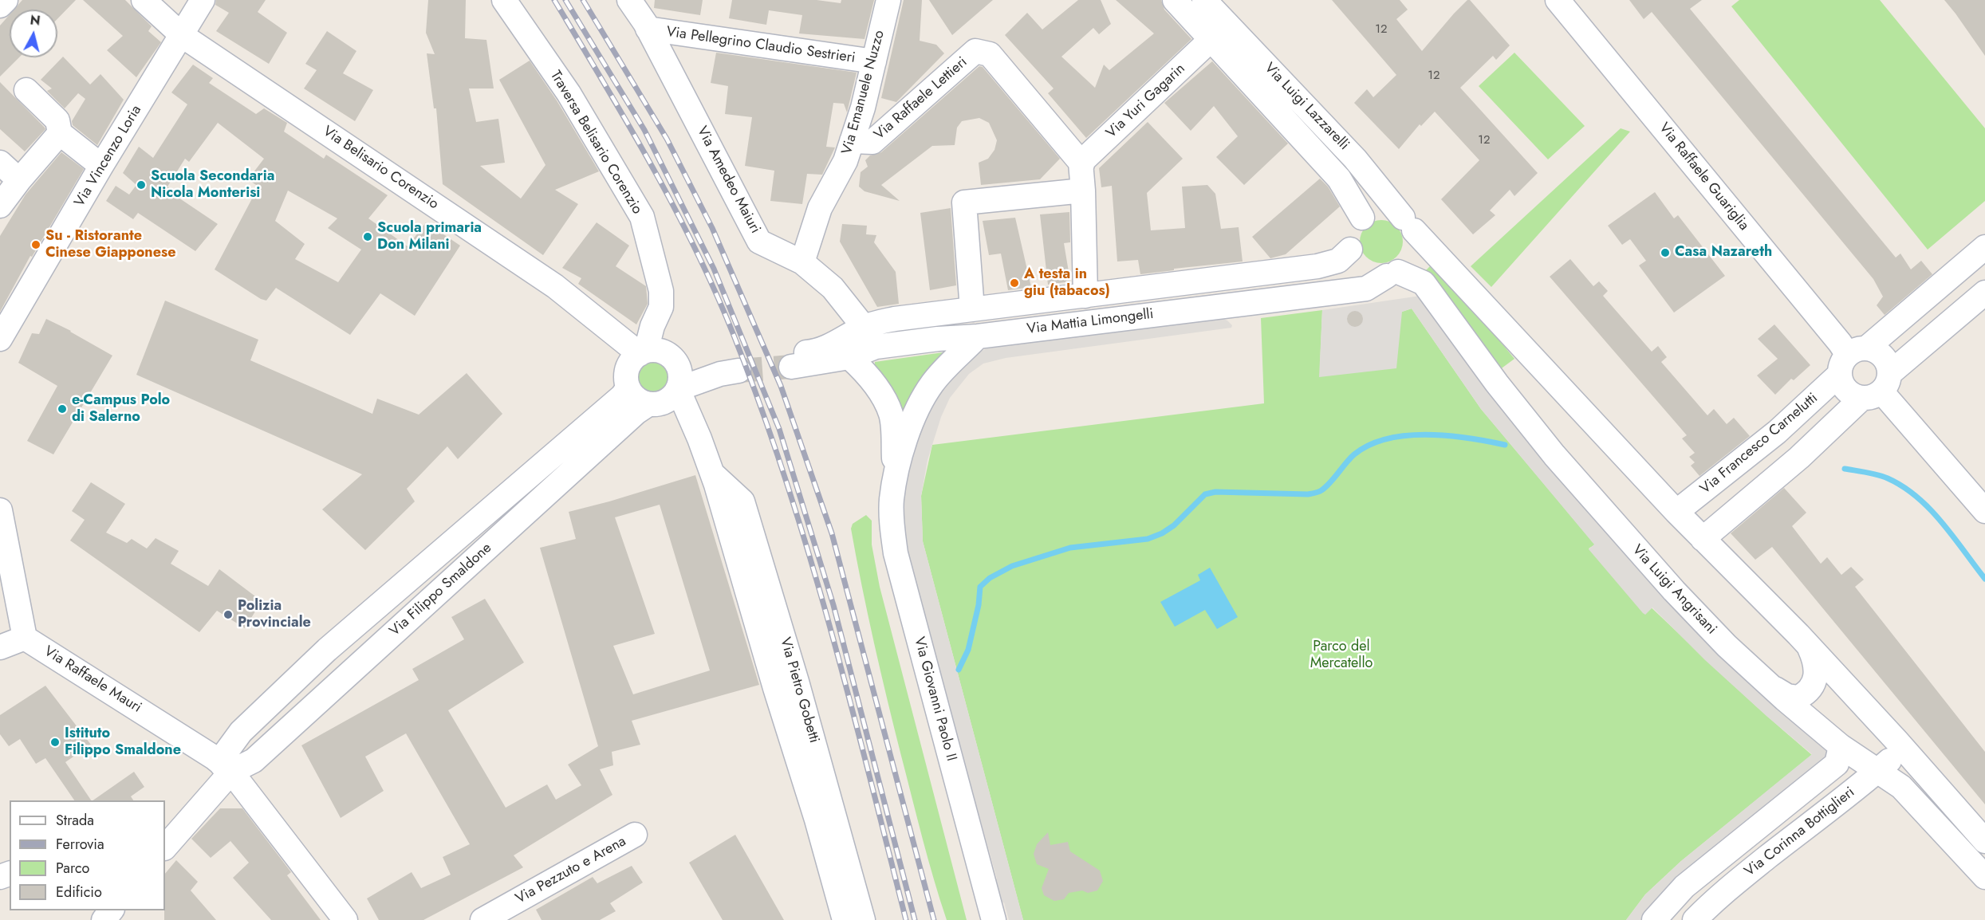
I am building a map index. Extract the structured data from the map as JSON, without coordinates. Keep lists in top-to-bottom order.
{
  "streets": {
    "street": [
      "Via Pellegrino Claudio Sestrieri",
      "Via Emanuele Nuzzo",
      "Via Raffaele Lettieri",
      "Via Yuri Gagarin",
      "Via Luigi Lazzarelli",
      "Traversa Belisario Corenzio",
      "Via Vincenzo Loria",
      "Via Belisario Corenzio",
      "Via Raffaele Guariglia",
      "Via Amedeo Maiuri",
      "Via Mattia Limongelli",
      "Via Francesco Carnelutti",
      "Via Filippo Smaldone",
      "Via Luigi Angrisani",
      "Via Raffaele Mauri",
      "Via Pietro Gobetti",
      "Via Giovanni Paolo II",
      "Via Corinna Bottiglieri",
      "Via Pezzuto e Arena"
    ]
  },
  "crossings": [
    ["Via Pellegrino Claudio Sestrieri", "Via Emanuele Nuzzo"],
    ["Via Pellegrino Claudio Sestrieri", "Via Amedeo Maiuri"],
    ["Via Emanuele Nuzzo", "Via Raffaele Lettieri"],
    ["Via Emanuele Nuzzo", "Via Amedeo Maiuri"],
    ["Via Raffaele Lettieri", "Via Yuri Gagarin"],
    ["Via Yuri Gagarin", "Via Luigi Lazzarelli"],
    ["Via Luigi Lazzarelli", "Via Mattia Limongelli"],
    ["Via Luigi Lazzarelli", "Via Luigi Angrisani"],
    ["Traversa Belisario Corenzio", "Via Belisario Corenzio"],
    ["Traversa Belisario Corenzio", "Via Filippo Smaldone"],
    ["Traversa Belisario Corenzio", "Via Pietro Gobetti"],
    ["Via Vincenzo Loria", "Via Belisario Corenzio"],
    ["Via Belisario Corenzio", "Via Filippo Smaldone"],
    ["Via Belisario Corenzio", "Via Pietro Gobetti"],
    ["Via Raffaele Guariglia", "Via Francesco Carnelutti"],
    ["Via Amedeo Maiuri", "Via Mattia Limongelli"],
    ["Via Mattia Limongelli", "Via Luigi Angrisani"],
    ["Via Mattia Limongelli", "Via Giovanni Paolo II"],
    ["Via Filippo Smaldone", "Via Raffaele Mauri"],
    ["Via Filippo Smaldone", "Via Pietro Gobetti"],
    ["Via Luigi Angrisani", "Via Corinna Bottiglieri"]
  ],
  "parks": ["Parco del Mercatello"],
  "places": [
    "Scuola Secondaria Nicola Monterisi",
    "Scuola primaria Don Milani",
    "Su - Ristorante Cinese Giapponese",
    "Casa Nazareth",
    "A testa in giu (tabacos)",
    "e-Campus Polo di Salerno",
    "Polizia Provinciale",
    "Istituto Filippo Smaldone"
  ],
  "house_numbers": ["12", "12", "12"],
  "legend": [
    "Strada",
    "Ferrovia",
    "Parco",
    "Edificio"
  ],
  "north": "top"
}
